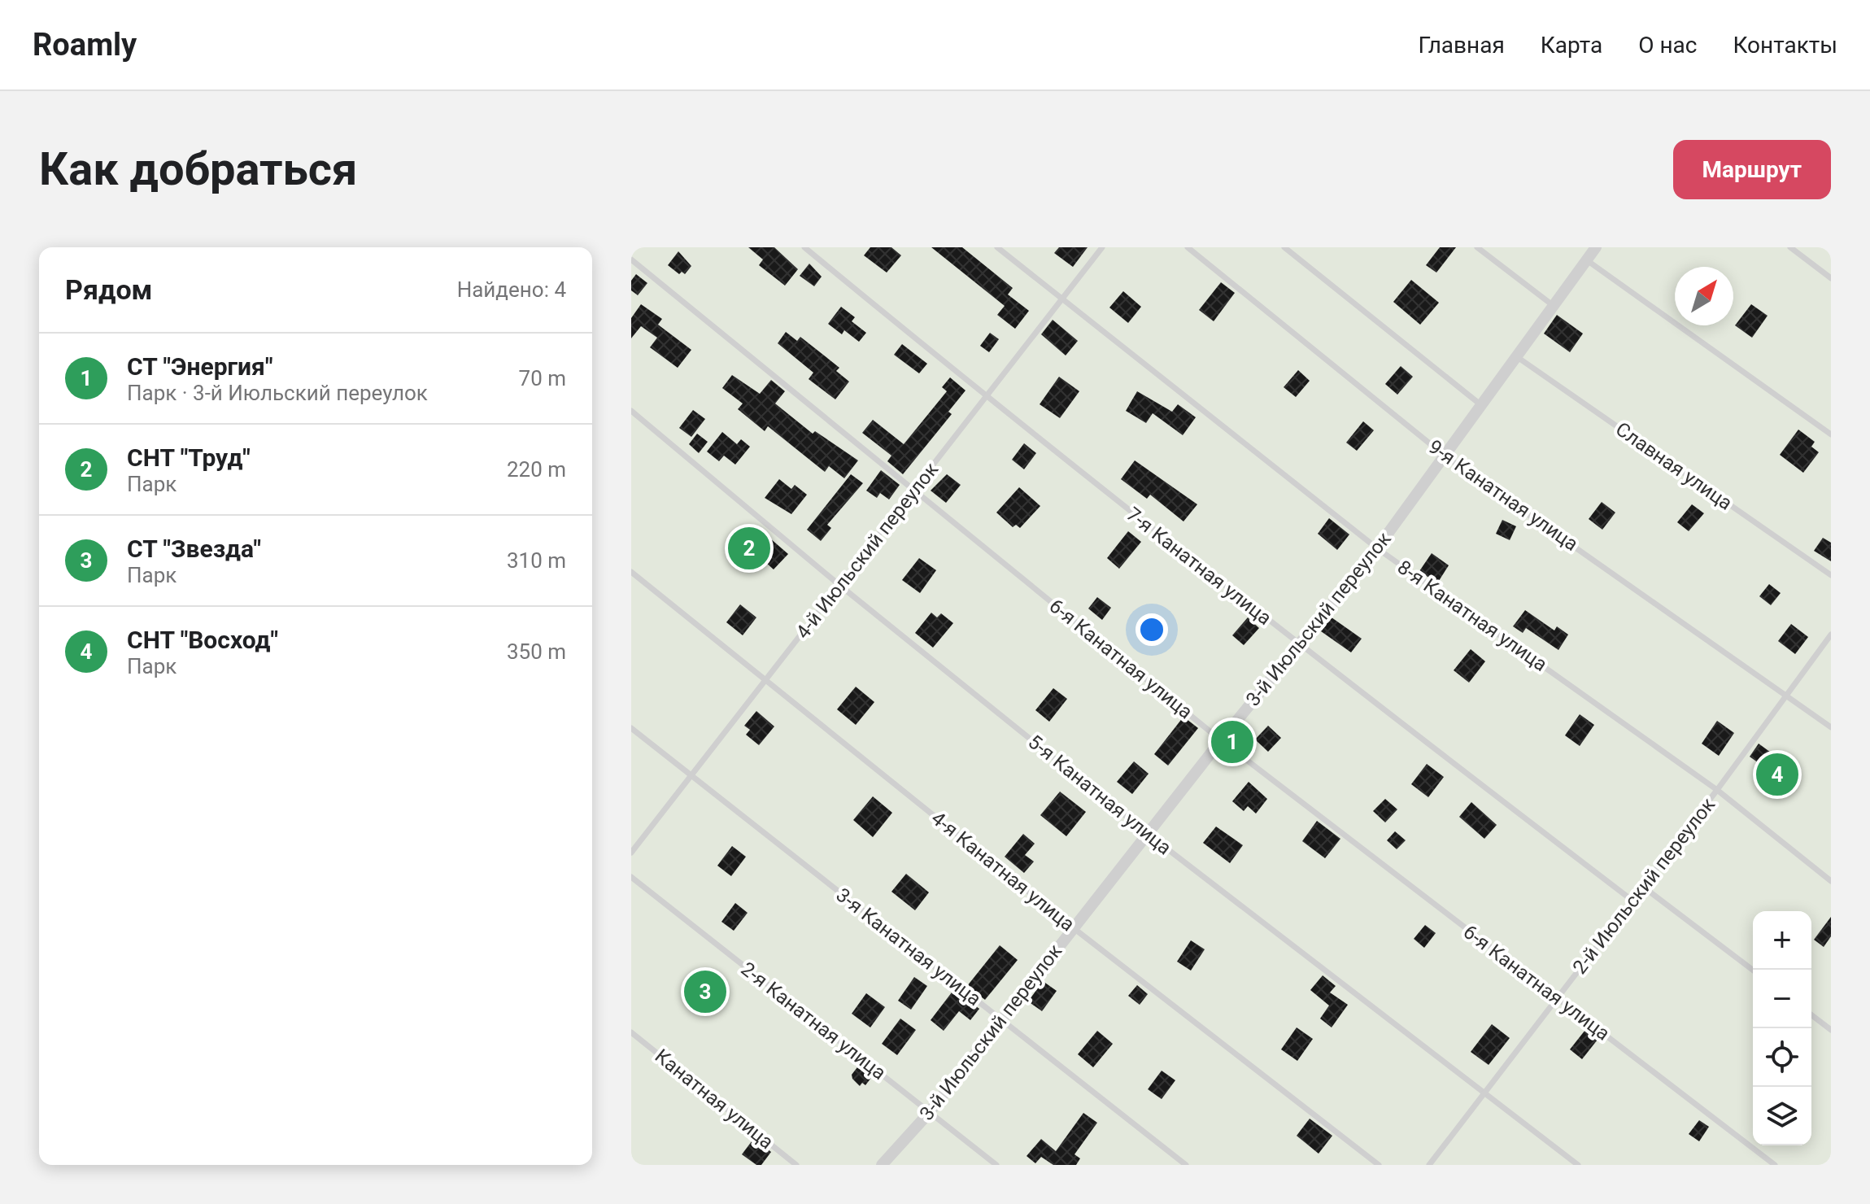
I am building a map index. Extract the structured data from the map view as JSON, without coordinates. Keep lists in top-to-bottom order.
{
  "streets": {
    "street": ["3-й Июльский переулок"],
    "lane": [
      "Славная улица",
      "9-я Канатная улица",
      "4-й Июльский переулок",
      "7-я Канатная улица",
      "8-я Канатная улица",
      "6-я Канатная улица",
      "5-я Канатная улица",
      "4-я Канатная улица",
      "2-й Июльский переулок",
      "3-я Канатная улица",
      "2-я Канатная улица",
      "Канатная улица"
    ]
  },
  "crossings": [
    ["Славная улица", "3-й Июльский переулок"],
    ["9-я Канатная улица", "3-й Июльский переулок"],
    ["9-я Канатная улица", "2-й Июльский переулок"],
    ["4-й Июльский переулок", "7-я Канатная улица"],
    ["4-й Июльский переулок", "8-я Канатная улица"],
    ["4-й Июльский переулок", "6-я Канатная улица"],
    ["4-й Июльский переулок", "5-я Канатная улица"],
    ["4-й Июльский переулок", "4-я Канатная улица"],
    ["4-й Июльский переулок", "3-я Канатная улица"],
    ["7-я Канатная улица", "3-й Июльский переулок"],
    ["7-я Канатная улица", "2-й Июльский переулок"],
    ["8-я Канатная улица", "3-й Июльский переулок"],
    ["8-я Канатная улица", "2-й Июльский переулок"],
    ["3-й Июльский переулок", "6-я Канатная улица"],
    ["3-й Июльский переулок", "5-я Канатная улица"],
    ["3-й Июльский переулок", "4-я Канатная улица"],
    ["3-й Июльский переулок", "3-я Канатная улица"],
    ["3-й Июльский переулок", "2-я Канатная улица"],
    ["6-я Канатная улица", "2-й Июльский переулок"],
    ["5-я Канатная улица", "2-й Июльский переулок"]
  ],
  "north": "top right",
  "page": {
    "header": "Roamly",
    "nav": [
      "Главная",
      "Карта",
      "О нас",
      "Контакты"
    ],
    "buttons": "Маршрут",
    "title": "Как добраться",
    "heading": ["Рядом", "Найдено: 4"],
    "list": [
      {
        "mark": "1",
        "name": "СТ \"Энергия\"",
        "note": "Парк · 3-й Июльский переулок",
        "value": "70 m"
      },
      {
        "mark": "2",
        "name": "СНТ \"Труд\"",
        "note": "Парк",
        "value": "220 m"
      },
      {
        "mark": "3",
        "name": "СТ \"Звезда\"",
        "note": "Парк",
        "value": "310 m"
      },
      {
        "mark": "4",
        "name": "СНТ \"Восход\"",
        "note": "Парк",
        "value": "350 m"
      }
    ],
    "pins": [
      "2",
      "1",
      "4",
      "3"
    ],
    "map_buttons": ["+", "−"]
  }
}
